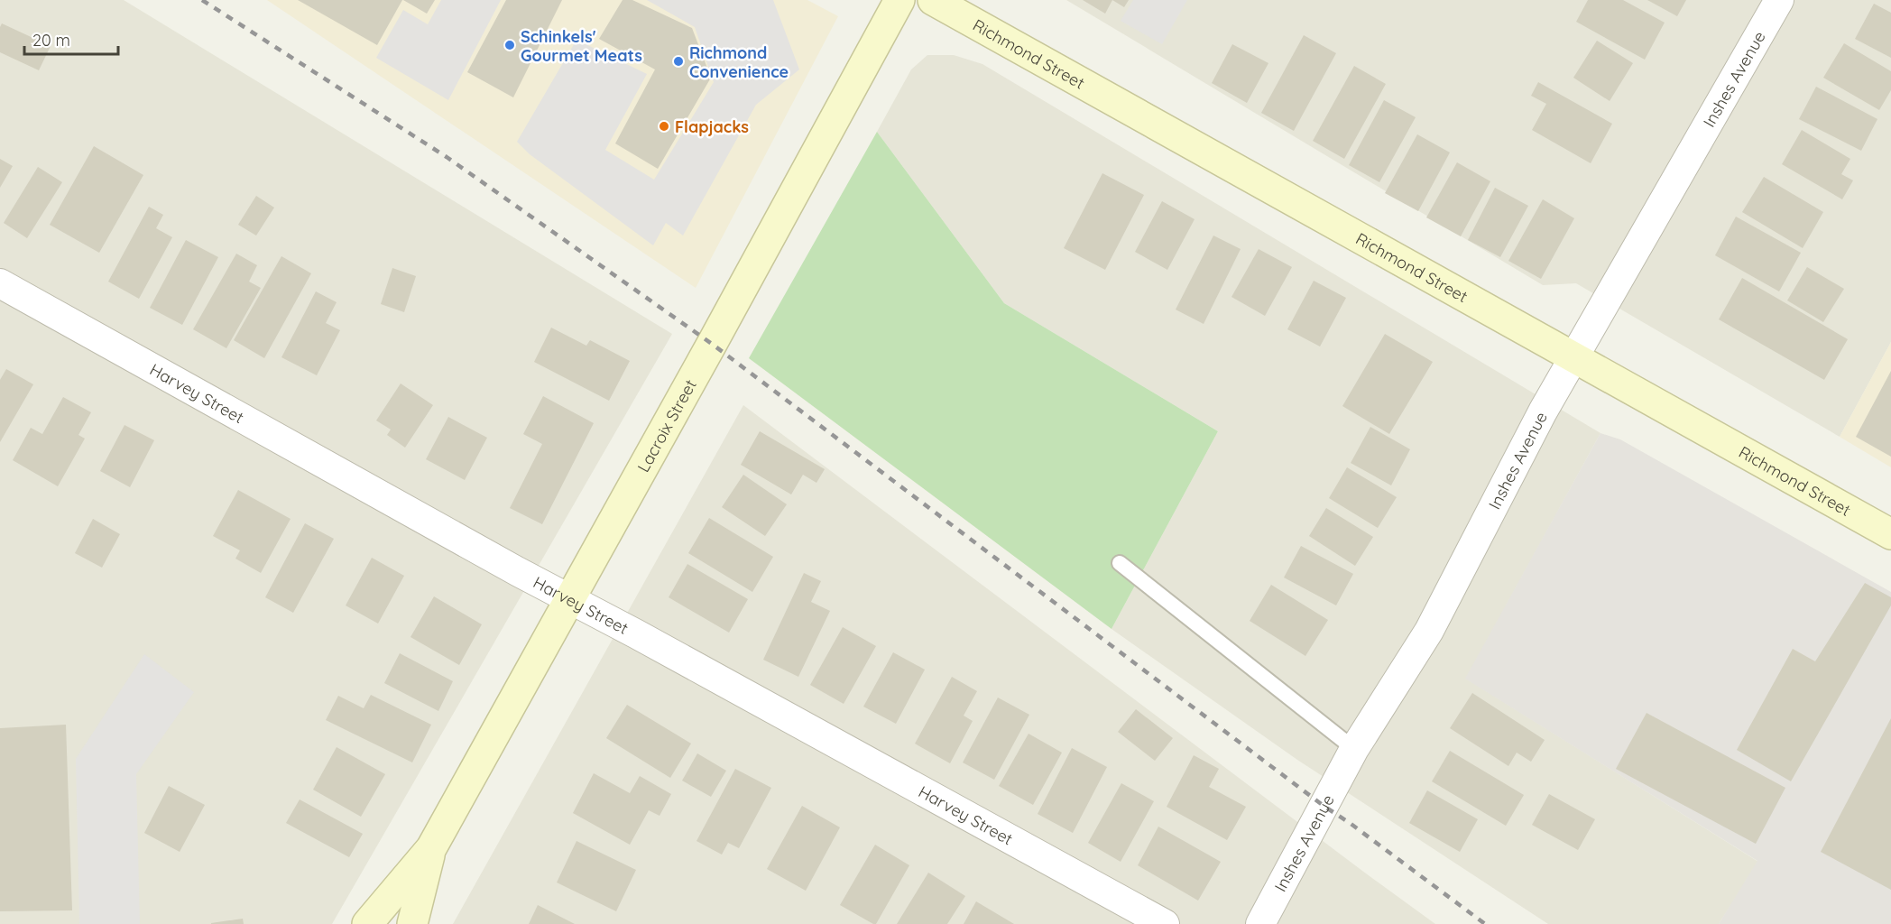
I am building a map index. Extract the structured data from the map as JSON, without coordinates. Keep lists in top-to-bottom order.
{
  "streets": {
    "main road": ["Richmond Street", "Lacroix Street"],
    "street": ["Inshes Avenue", "Harvey Street"]
  },
  "crossings": [
    ["Richmond Street", "Inshes Avenue"],
    ["Harvey Street", "Lacroix Street"]
  ],
  "places": ["Schinkels' Gourmet Meats", "Richmond Convenience", "Flapjacks"],
  "scale_bar": "20 m"
}
